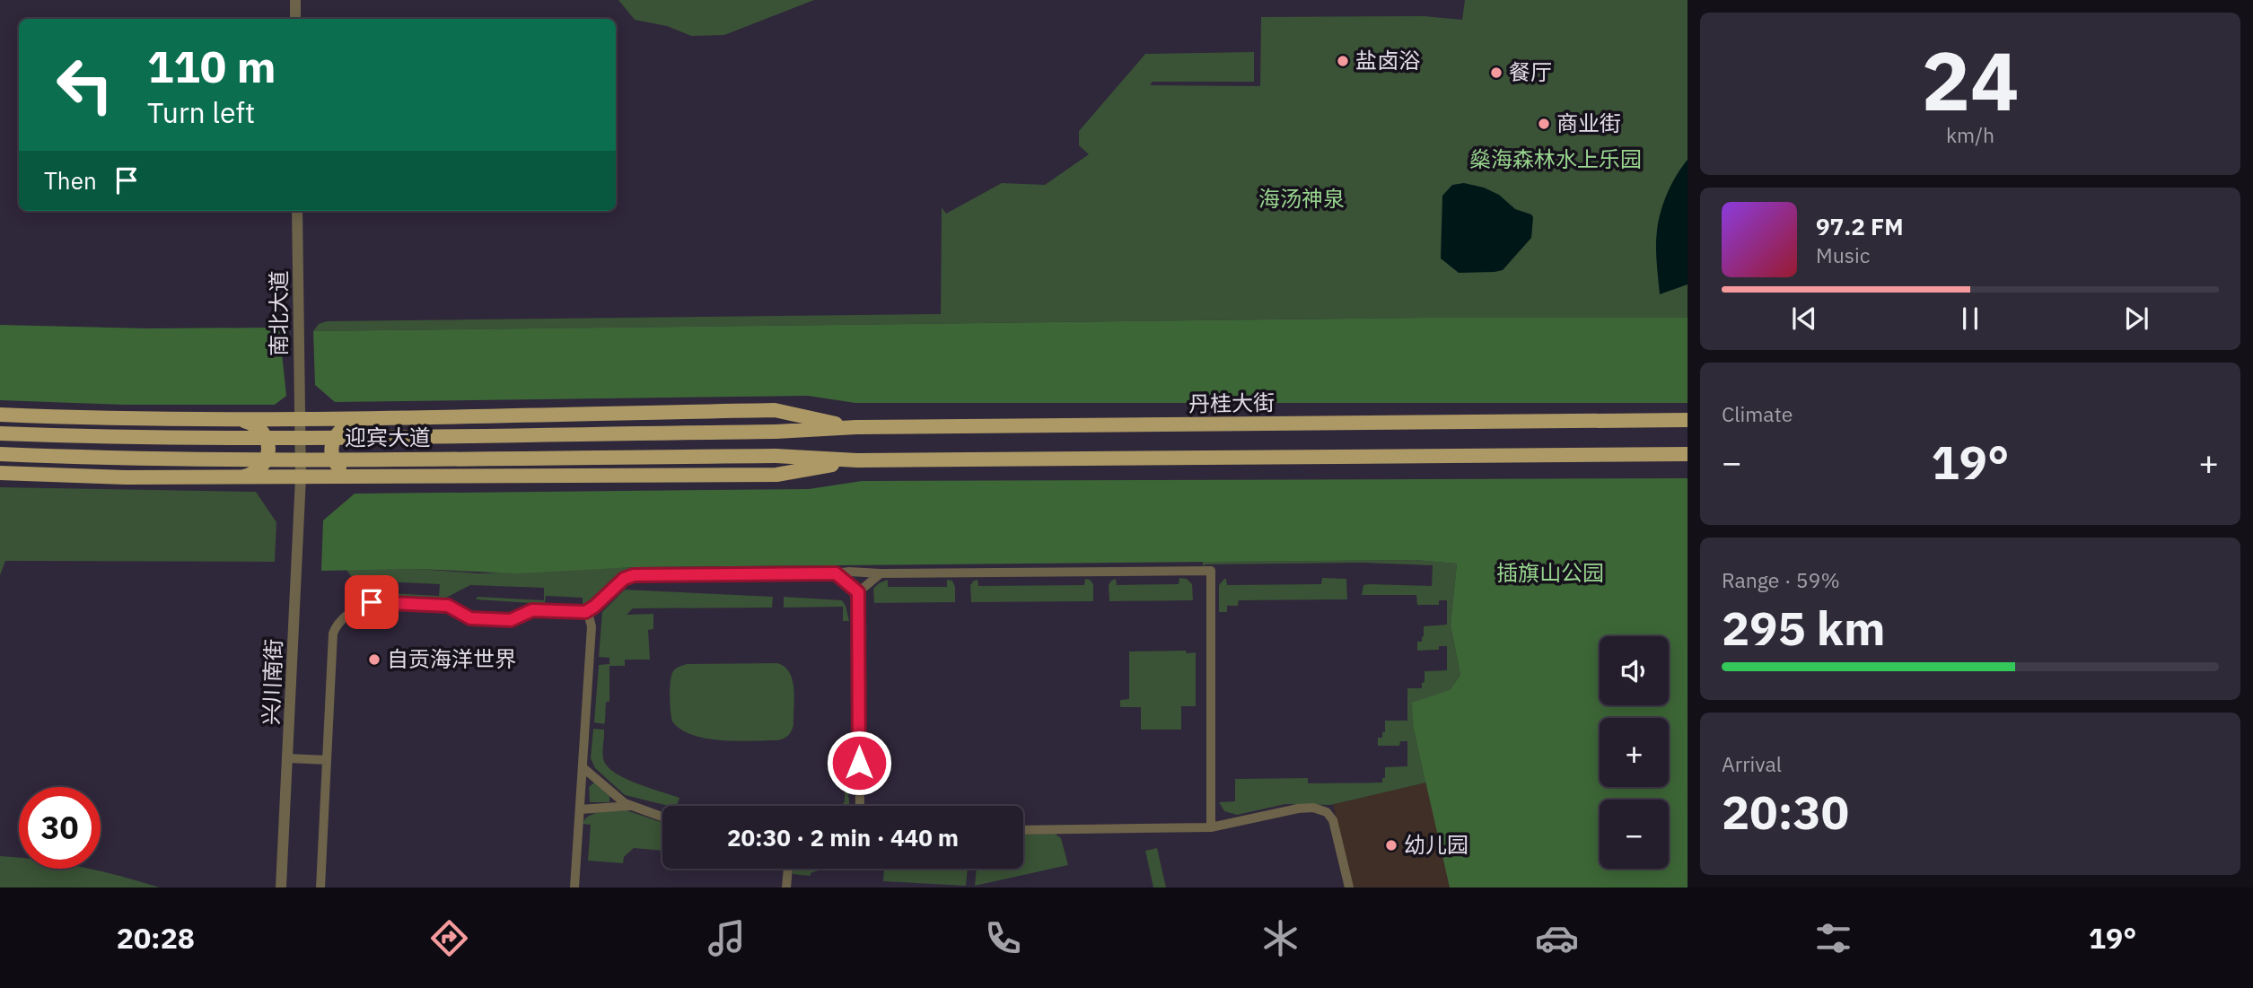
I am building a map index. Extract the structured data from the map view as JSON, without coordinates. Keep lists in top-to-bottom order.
{
  "streets": {
    "main road": ["丹桂大街", "迎宾大道"],
    "street": ["南北大道", "兴川南街"]
  },
  "crossings": [
    ["南北大道", "兴川南街"],
    ["丹桂大街", "迎宾大道"]
  ],
  "parks": ["燊海森林水上乐园", "海汤神泉", "插旗山公园"],
  "places": [
    "盐卤浴",
    "餐厅",
    "商业街",
    "自贡海洋世界",
    "幼儿园"
  ],
  "page": {
    "tile": [
      ["24", "km/h"],
      "Climate",
      ["Range · 59%", "295 km"],
      ["Arrival", "20:30"]
    ],
    "turn": ["110 m", "Turn left"],
    "then": "Then",
    "song": ["97.2 FM", "Music"],
    "heat": ["−", "19°", "+"],
    "map_buttons": ["+", "−"],
    "limit": "30",
    "trip": "20:30 · 2 min · 440 m",
    "tabs": ["20:28", "19°"]
  }
}
